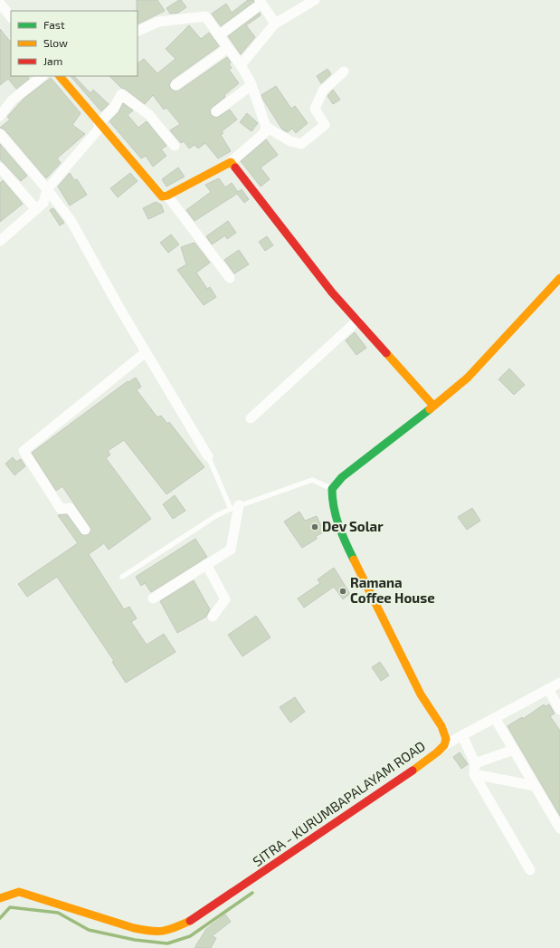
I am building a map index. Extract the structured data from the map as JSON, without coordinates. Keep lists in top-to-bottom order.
{
  "streets": {
    "main road": ["SITRA - KURUMBAPALAYAM ROAD"]
  },
  "places": ["Dev Solar", "Ramana Coffee House"],
  "legend": ["Fast", "Slow", "Jam"]
}
